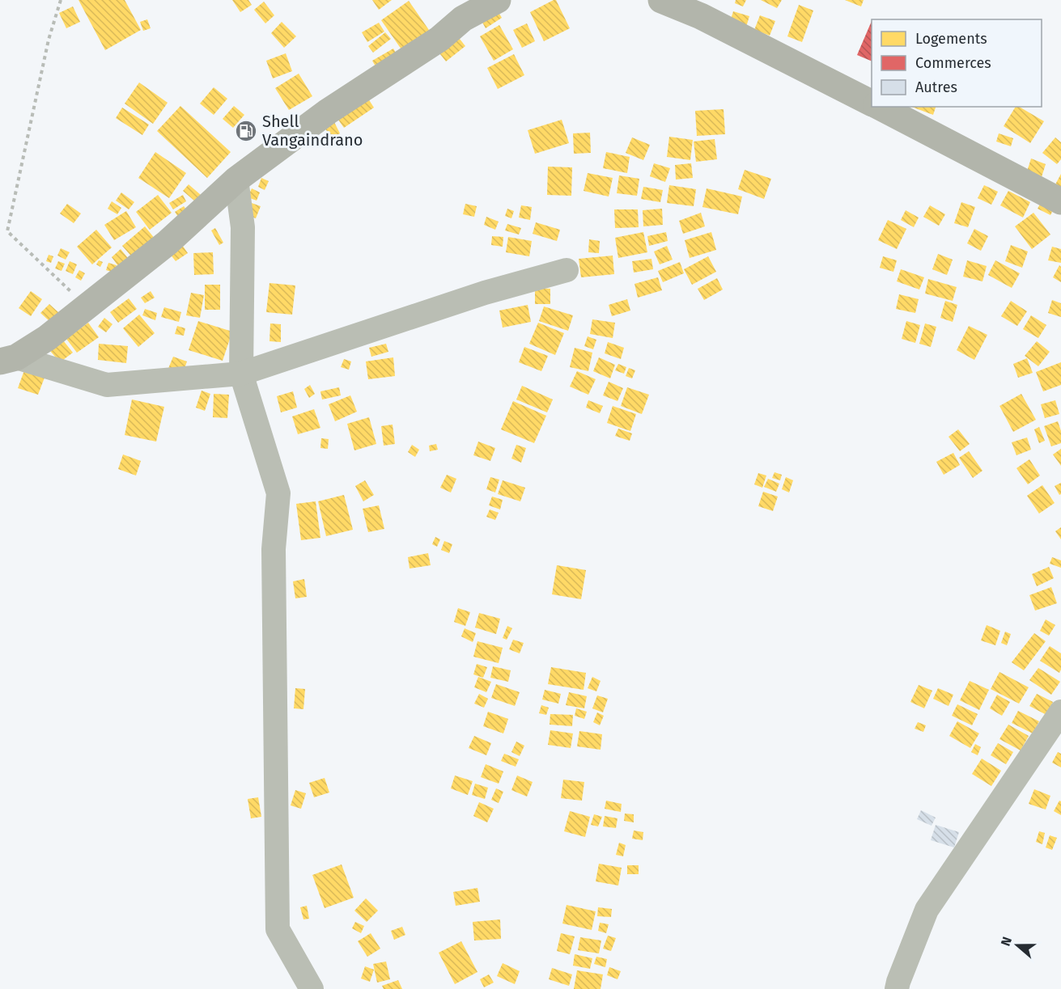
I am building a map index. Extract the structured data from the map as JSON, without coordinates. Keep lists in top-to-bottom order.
{
  "places": {
    "fuel station": ["Shell Vangaindrano"]
  },
  "legend": ["Logements", "Commerces", "Autres"],
  "north": "left"
}
